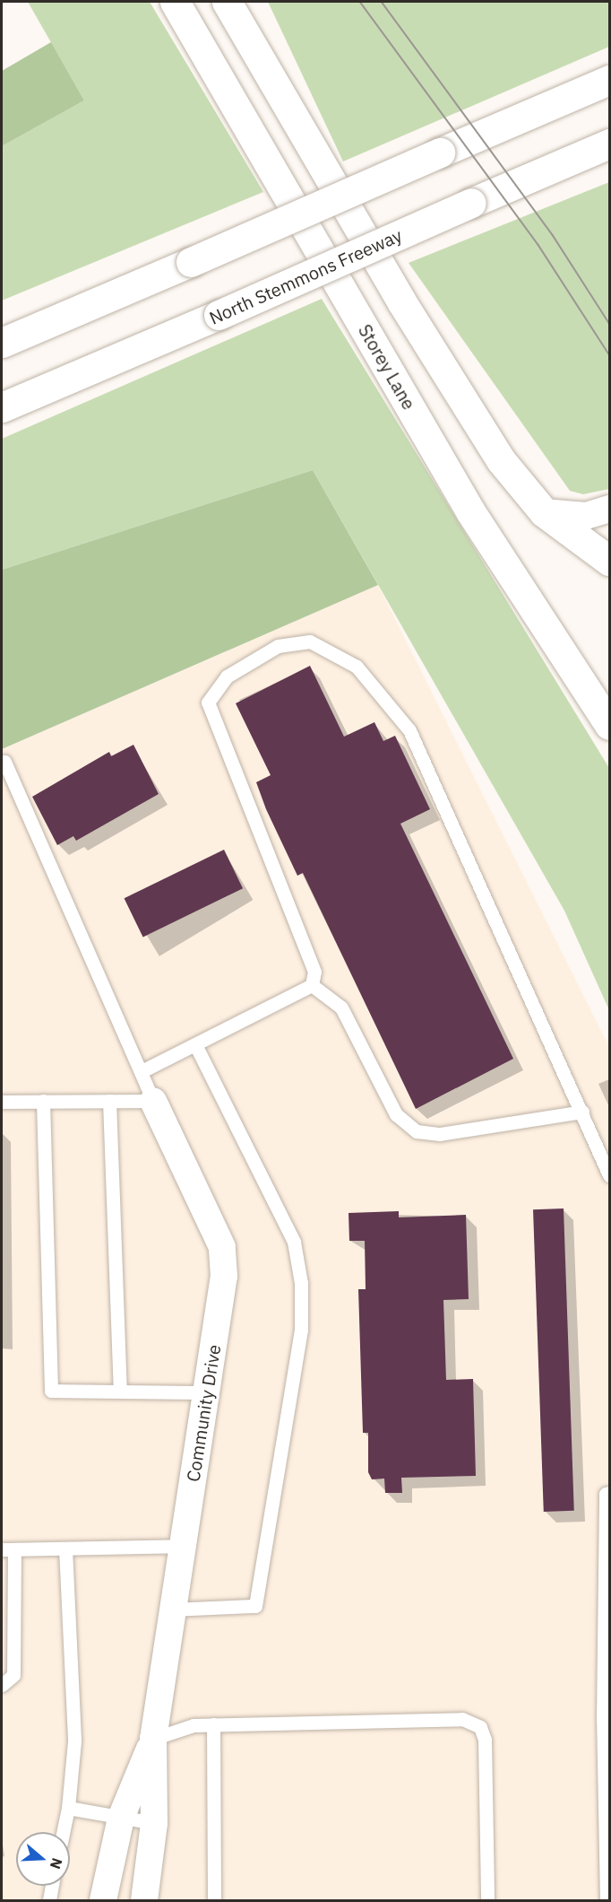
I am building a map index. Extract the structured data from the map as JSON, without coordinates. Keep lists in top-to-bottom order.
{
  "streets": {
    "highway": ["North Stemmons Freeway", "Storey Lane"],
    "street": ["Community Drive"]
  },
  "north": "right"
}
